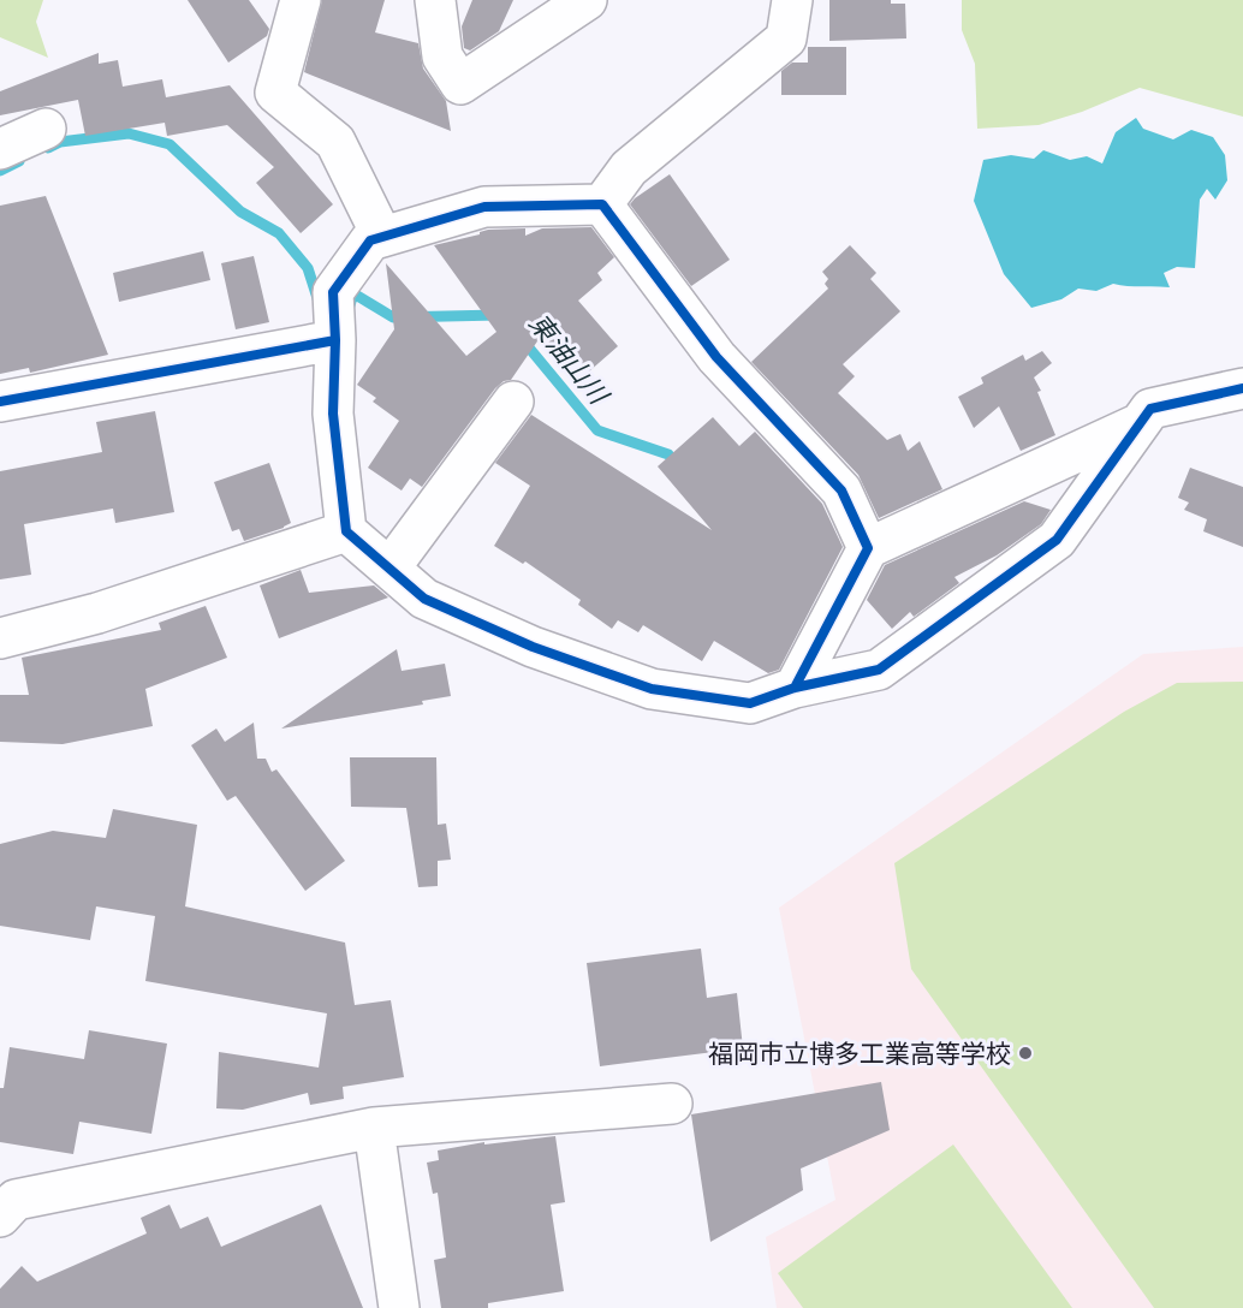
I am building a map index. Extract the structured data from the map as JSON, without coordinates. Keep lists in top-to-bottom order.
{
  "water": ["東油山川"],
  "places": ["福岡市立博多工業高等学校"]
}
